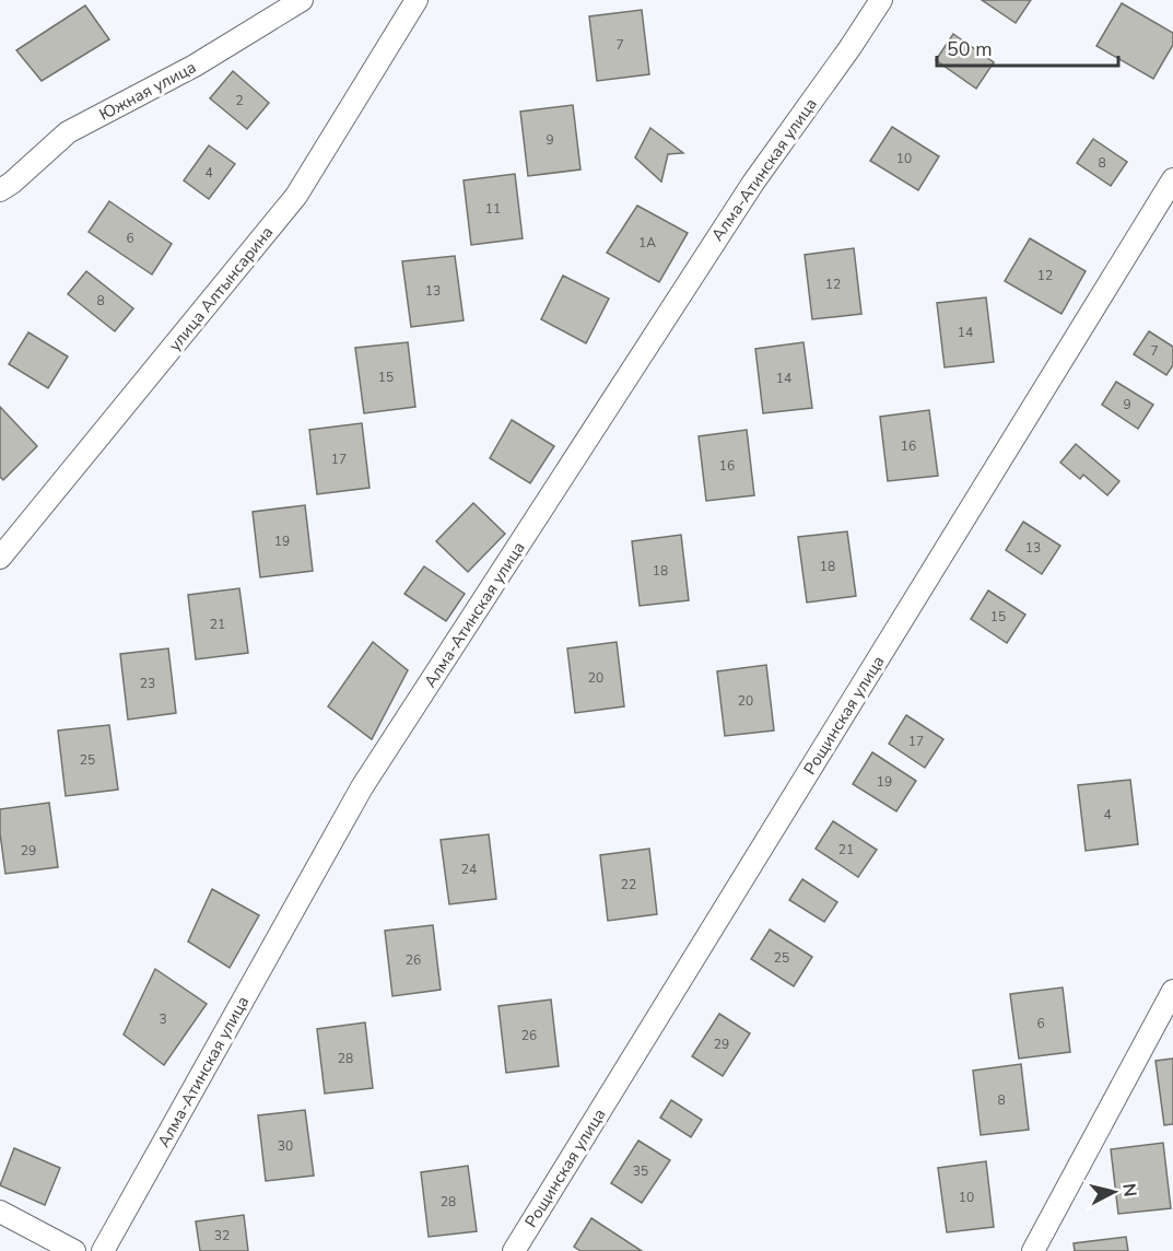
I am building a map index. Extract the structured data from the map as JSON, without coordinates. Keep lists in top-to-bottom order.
{
  "streets": {
    "street": [
      "Южная улица",
      "Алма-Атинская улица",
      "улица Алтынсарина",
      "Рощинская улица"
    ]
  },
  "house_numbers": [
    "7",
    "2",
    "9",
    "10",
    "8",
    "4",
    "11",
    "6",
    "1А",
    "12",
    "12",
    "13",
    "8",
    "14",
    "7",
    "15",
    "14",
    "9",
    "16",
    "17",
    "16",
    "19",
    "13",
    "18",
    "18",
    "15",
    "21",
    "20",
    "23",
    "20",
    "17",
    "25",
    "19",
    "4",
    "21",
    "29",
    "24",
    "22",
    "25",
    "26",
    "3",
    "6",
    "26",
    "29",
    "28",
    "8",
    "30",
    "35",
    "10",
    "28",
    "32"
  ],
  "scale_bar": "50 m",
  "north": "right"
}
